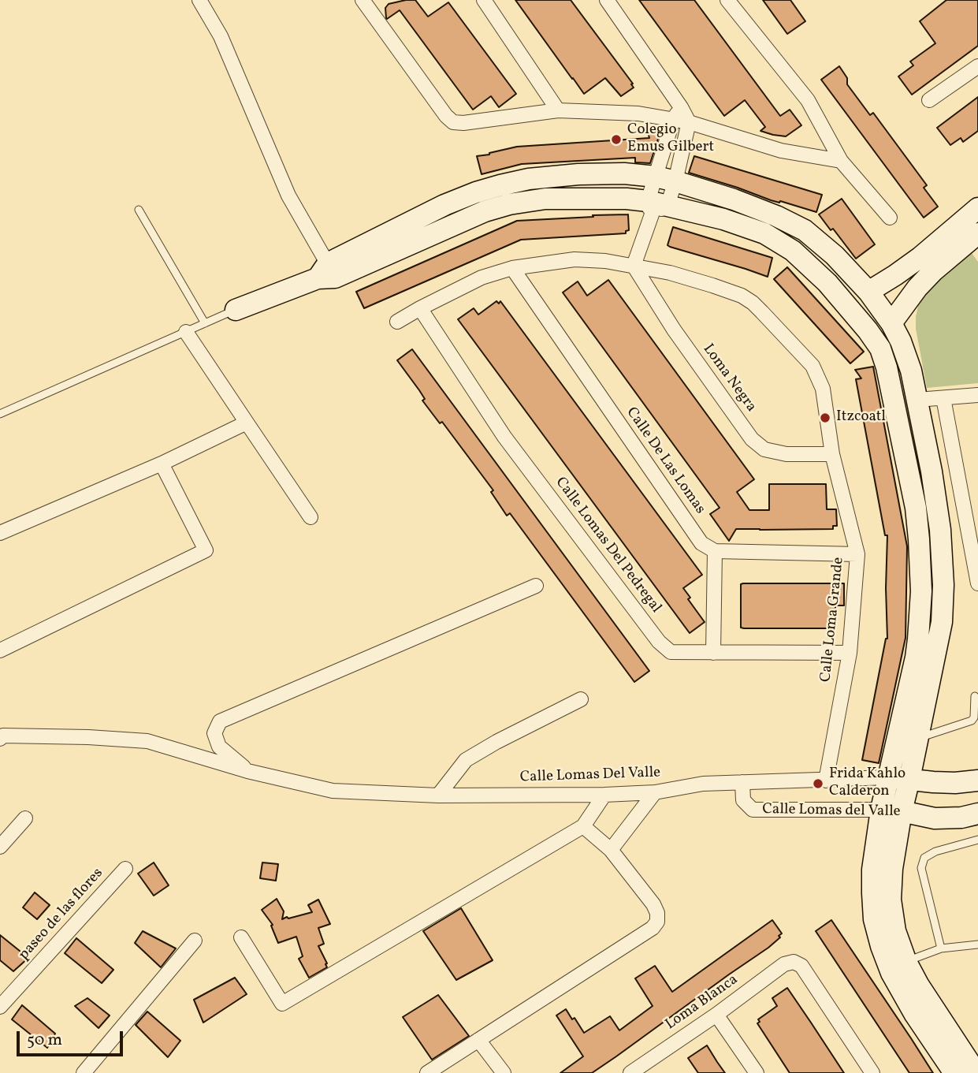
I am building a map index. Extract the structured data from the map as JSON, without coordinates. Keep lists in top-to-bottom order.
{
  "streets": {
    "street": [
      "Loma Negra",
      "Calle De Las Lomas",
      "Calle Lomas Del Pedregal",
      "Calle Loma Grande",
      "Calle Lomas Del Valle",
      "Calle Lomas del Valle",
      "paseo de las flores",
      "Loma Blanca"
    ]
  },
  "crossings": [
    ["Loma Negra", "Calle Loma Grande"],
    ["Calle De Las Lomas", "Calle Loma Grande"],
    ["Calle Lomas Del Pedregal", "Calle Loma Grande"],
    ["Calle Loma Grande", "Calle Lomas del Valle"],
    ["Calle Lomas Del Valle", "Calle Lomas del Valle"]
  ],
  "places": ["Colegio Emus Gilbert", "Itzcoatl", "Frida Kahlo Calderon"],
  "scale_bar": "50 m"
}
